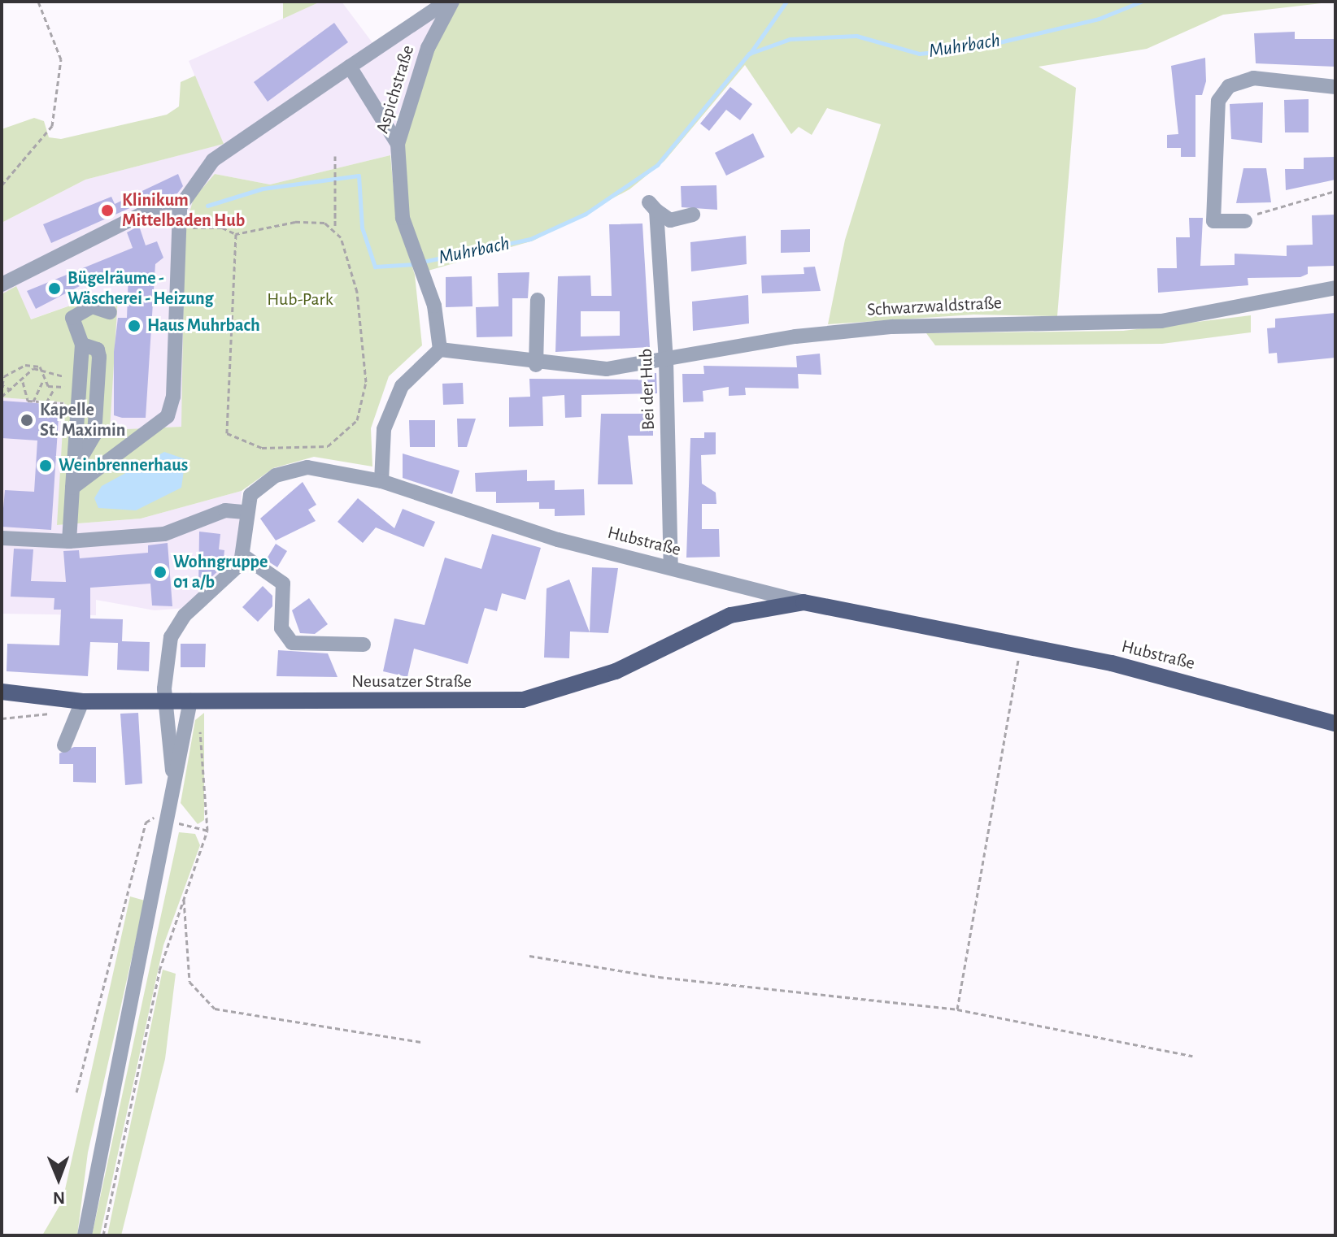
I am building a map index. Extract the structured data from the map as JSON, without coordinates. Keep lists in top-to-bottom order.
{
  "streets": {
    "main road": ["Hubstraße", "Neusatzer Straße"],
    "street": ["Aspichstraße", "Schwarzwaldstraße", "Bei der Hub"]
  },
  "crossings": [
    ["Aspichstraße", "Schwarzwaldstraße"],
    ["Schwarzwaldstraße", "Bei der Hub"],
    ["Bei der Hub", "Hubstraße"],
    ["Hubstraße", "Neusatzer Straße"]
  ],
  "water": ["Muhrbach"],
  "parks": ["Hub-Park"],
  "places": [
    "Klinikum Mittelbaden Hub",
    "Bügelräume - Wäscherei - Heizung",
    "Haus Muhrbach",
    "Kapelle St. Maximin",
    "Weinbrennerhaus",
    "Wohngruppe 01 a/b"
  ],
  "north": "bottom"
}
